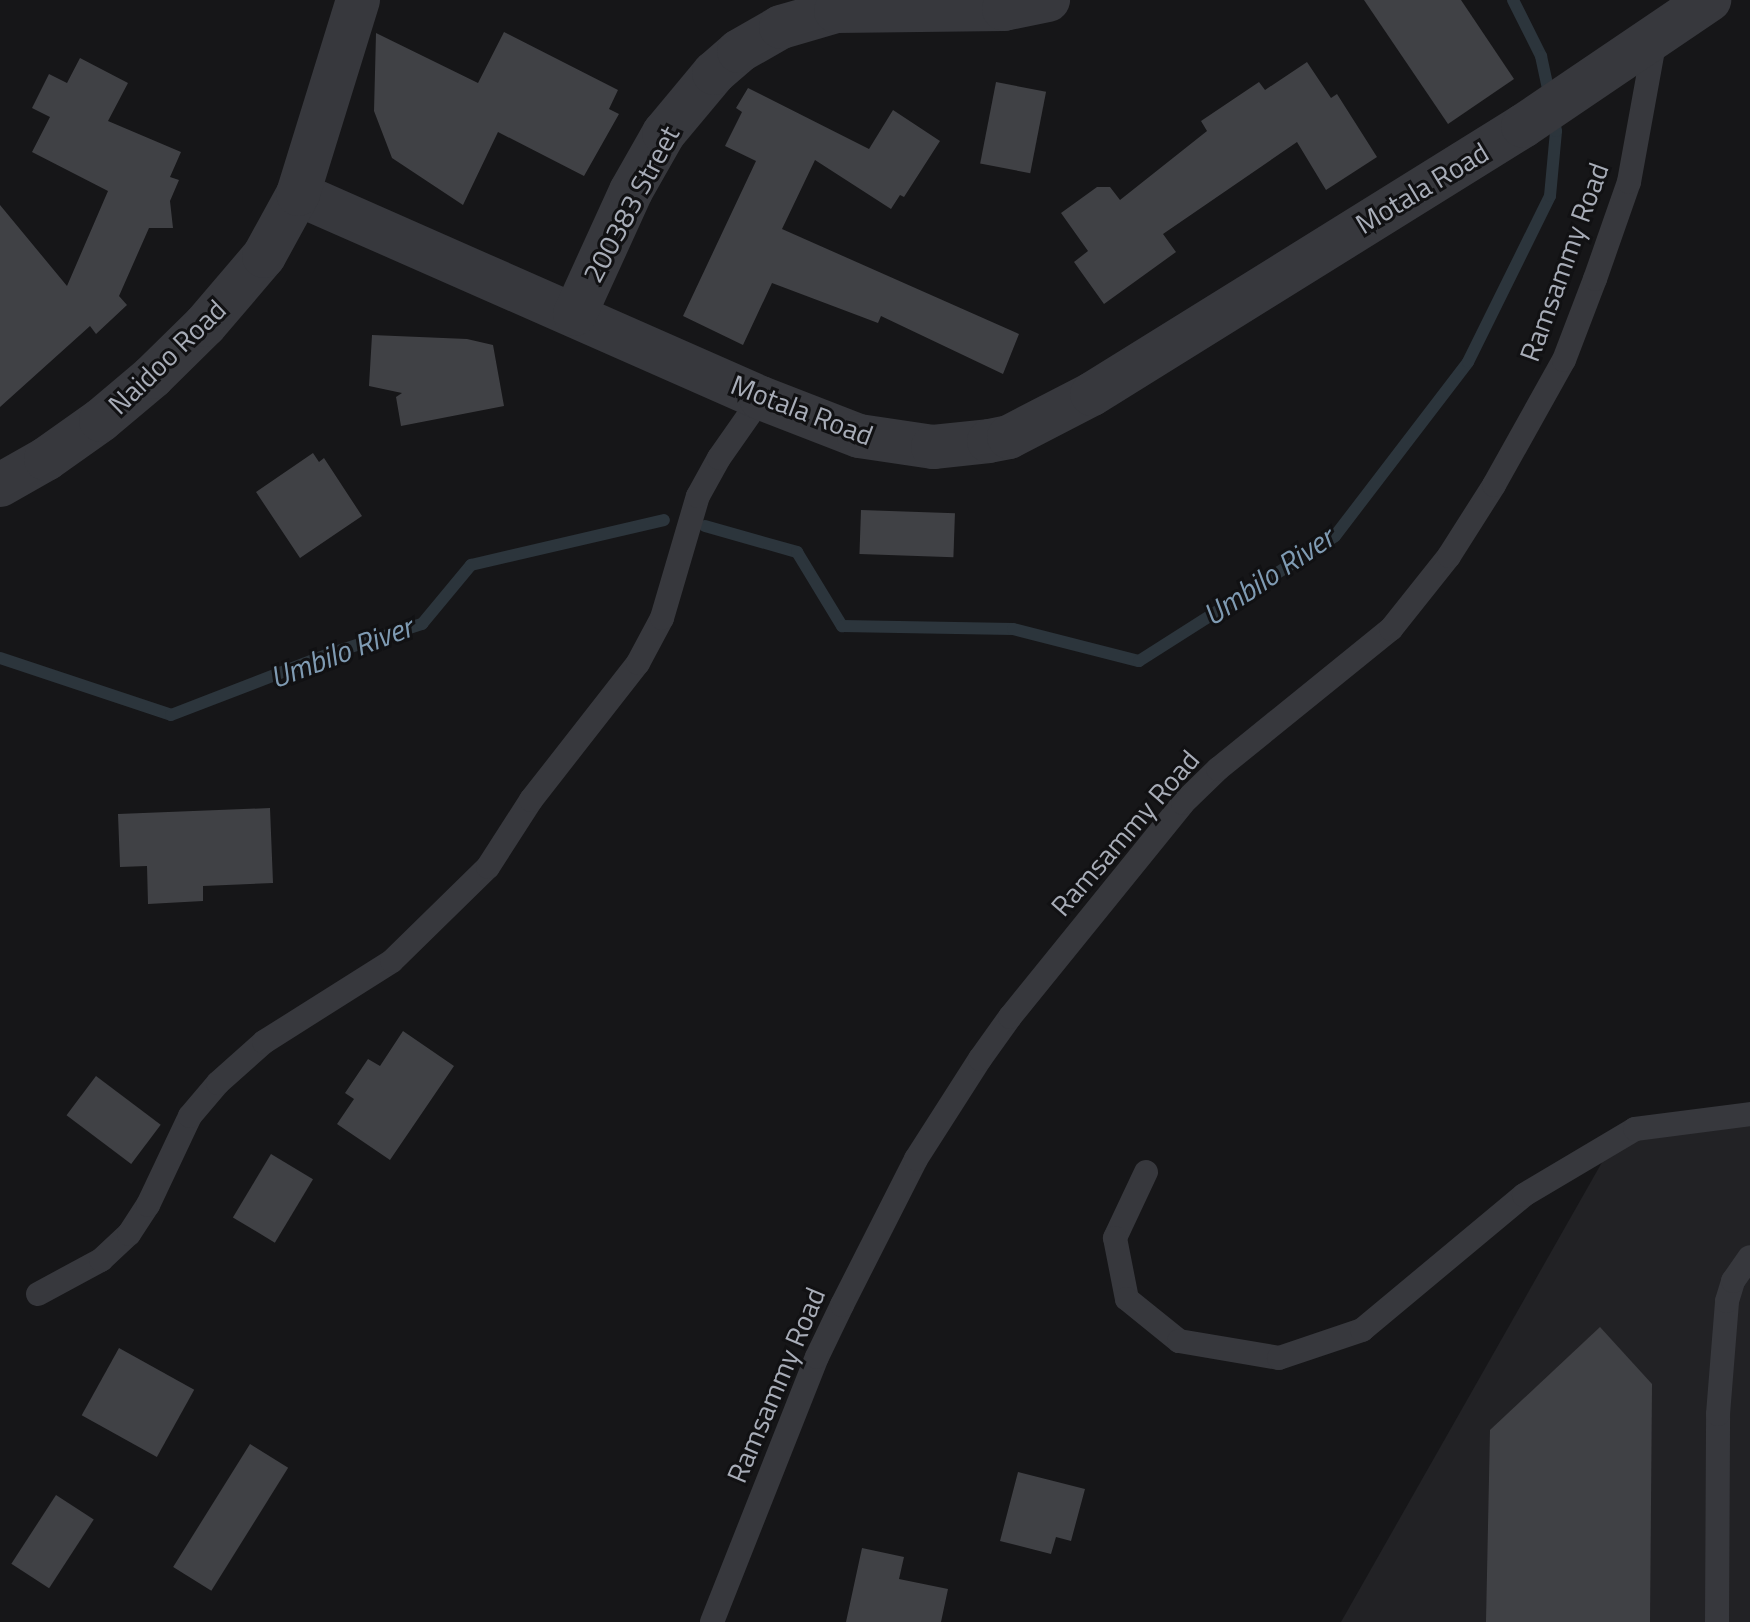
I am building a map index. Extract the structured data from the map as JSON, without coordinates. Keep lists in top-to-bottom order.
{
  "streets": {
    "street": ["Motala Road", "200383 Street", "Naidoo Road"],
    "lane": ["Ramsammy Road"]
  },
  "crossings": [
    ["Motala Road", "200383 Street"],
    ["Motala Road", "Ramsammy Road"],
    ["Motala Road", "Naidoo Road"]
  ],
  "water": ["Umbilo River"]
}
